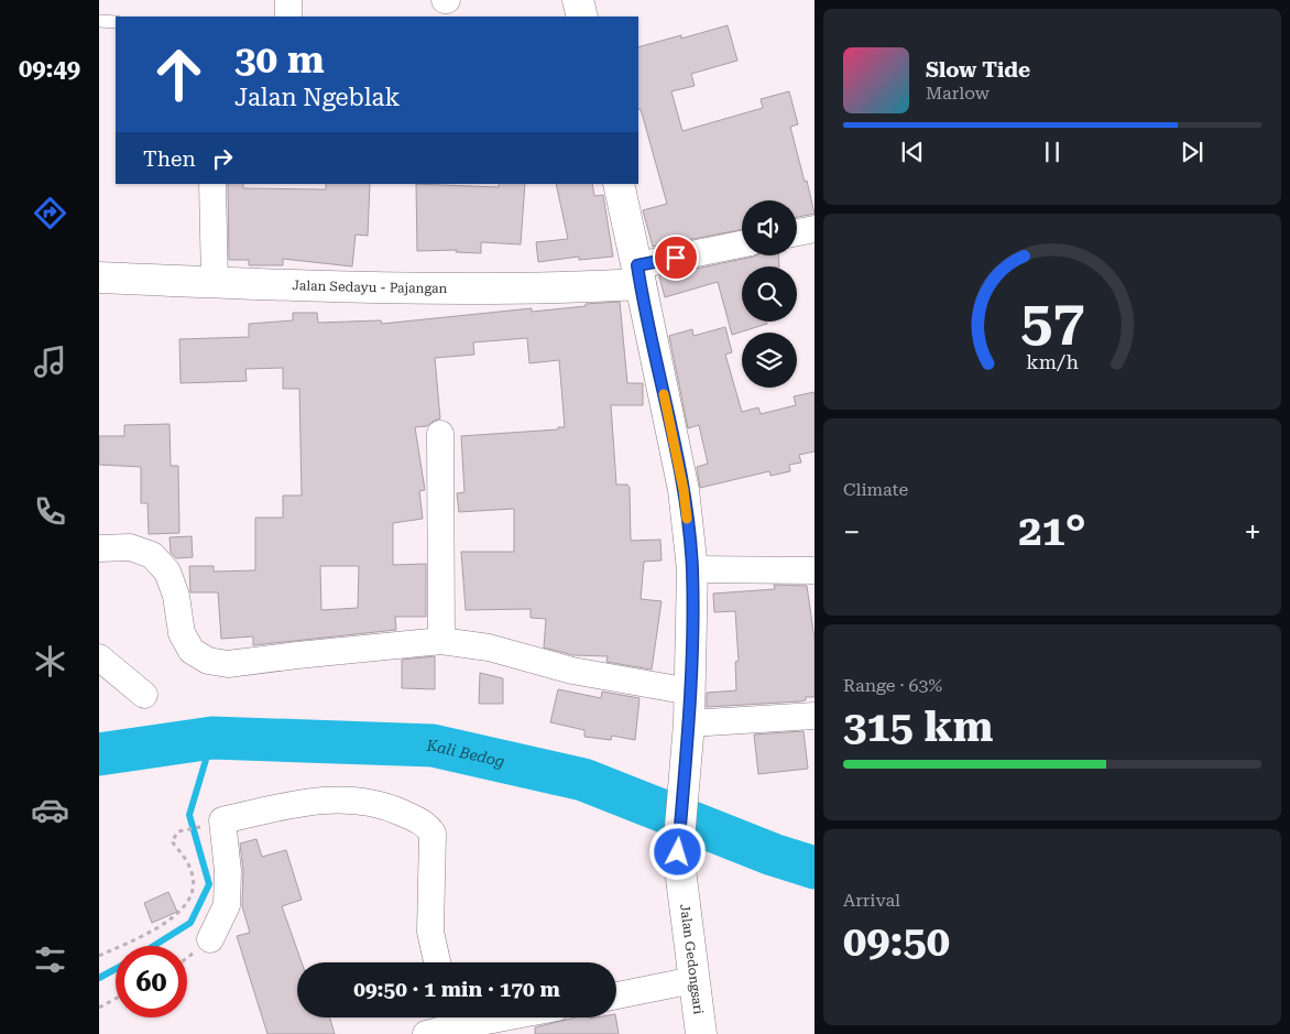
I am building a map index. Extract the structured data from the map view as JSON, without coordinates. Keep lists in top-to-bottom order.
{
  "streets": {
    "main road": ["Jalan Sedayu - Pajangan", "Jalan Gedongsari"]
  },
  "crossings": [
    ["Jalan Sedayu - Pajangan", "Jalan Gedongsari"]
  ],
  "water": ["Kali Bedog"],
  "page": {
    "tabs": "09:49",
    "turn": ["30 m", "Jalan Ngeblak"],
    "song": ["Slow Tide", "Marlow"],
    "then": "Then",
    "tile": [
      "Climate",
      ["Range · 63%", "315 km"],
      ["Arrival", "09:50"]
    ],
    "heat": ["−", "21°", "+"],
    "limit": "60",
    "trip": "09:50 · 1 min · 170 m",
    "gauge": ["57", "km/h"]
  }
}
